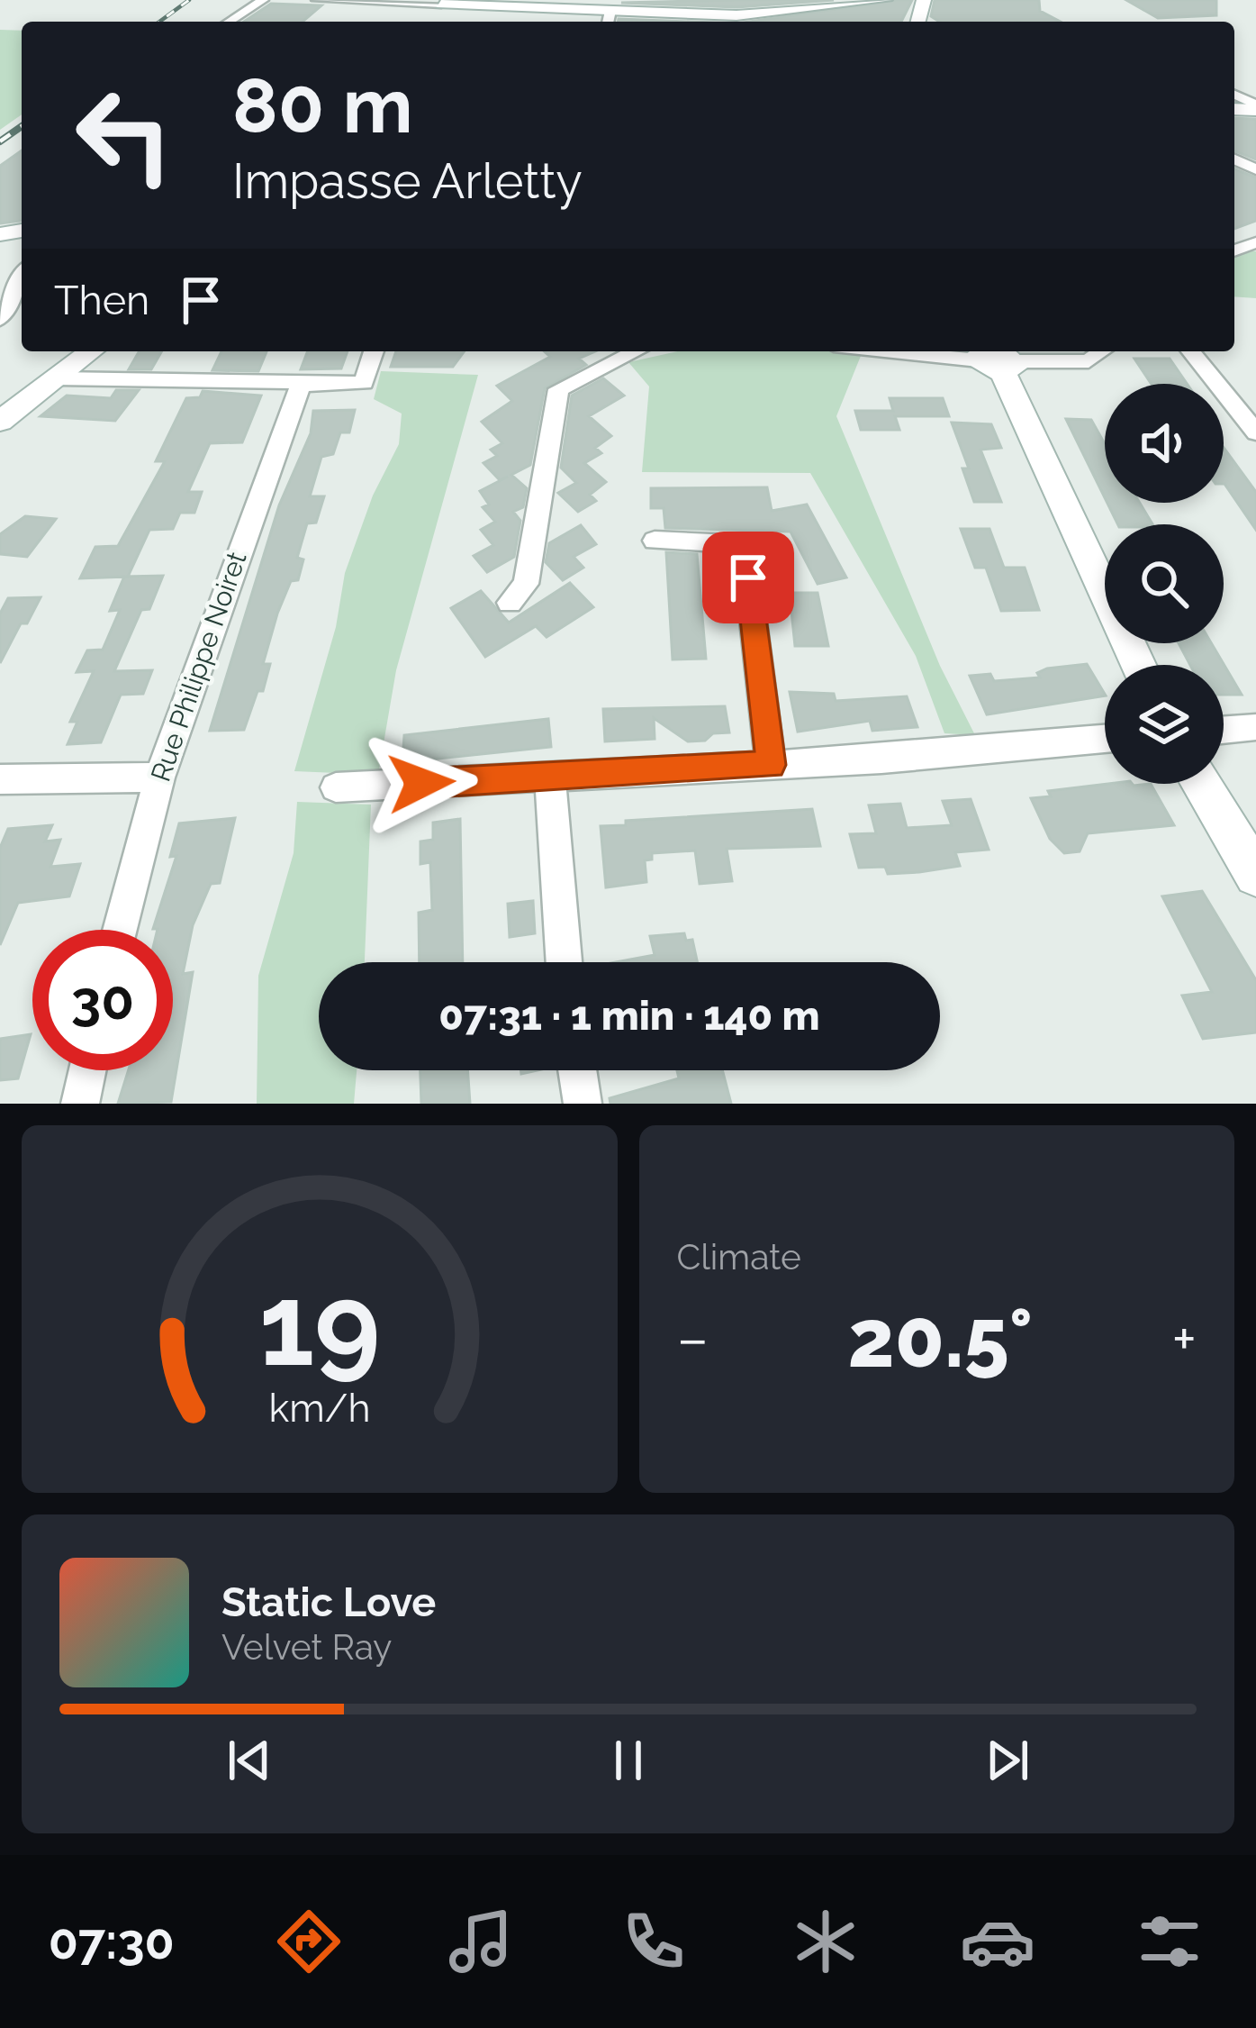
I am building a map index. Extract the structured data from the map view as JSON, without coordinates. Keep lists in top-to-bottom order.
{
  "streets": {
    "street": ["Rue Philippe Noiret"]
  },
  "page": {
    "turn": ["80 m", "Impasse Arletty"],
    "then": "Then",
    "limit": "30",
    "trip": "07:31 · 1 min · 140 m",
    "tile": "Climate",
    "heat": ["−", "20.5°", "+"],
    "song": ["Static Love", "Velvet Ray"],
    "tabs": "07:30",
    "gauge": ["19", "km/h"]
  }
}
